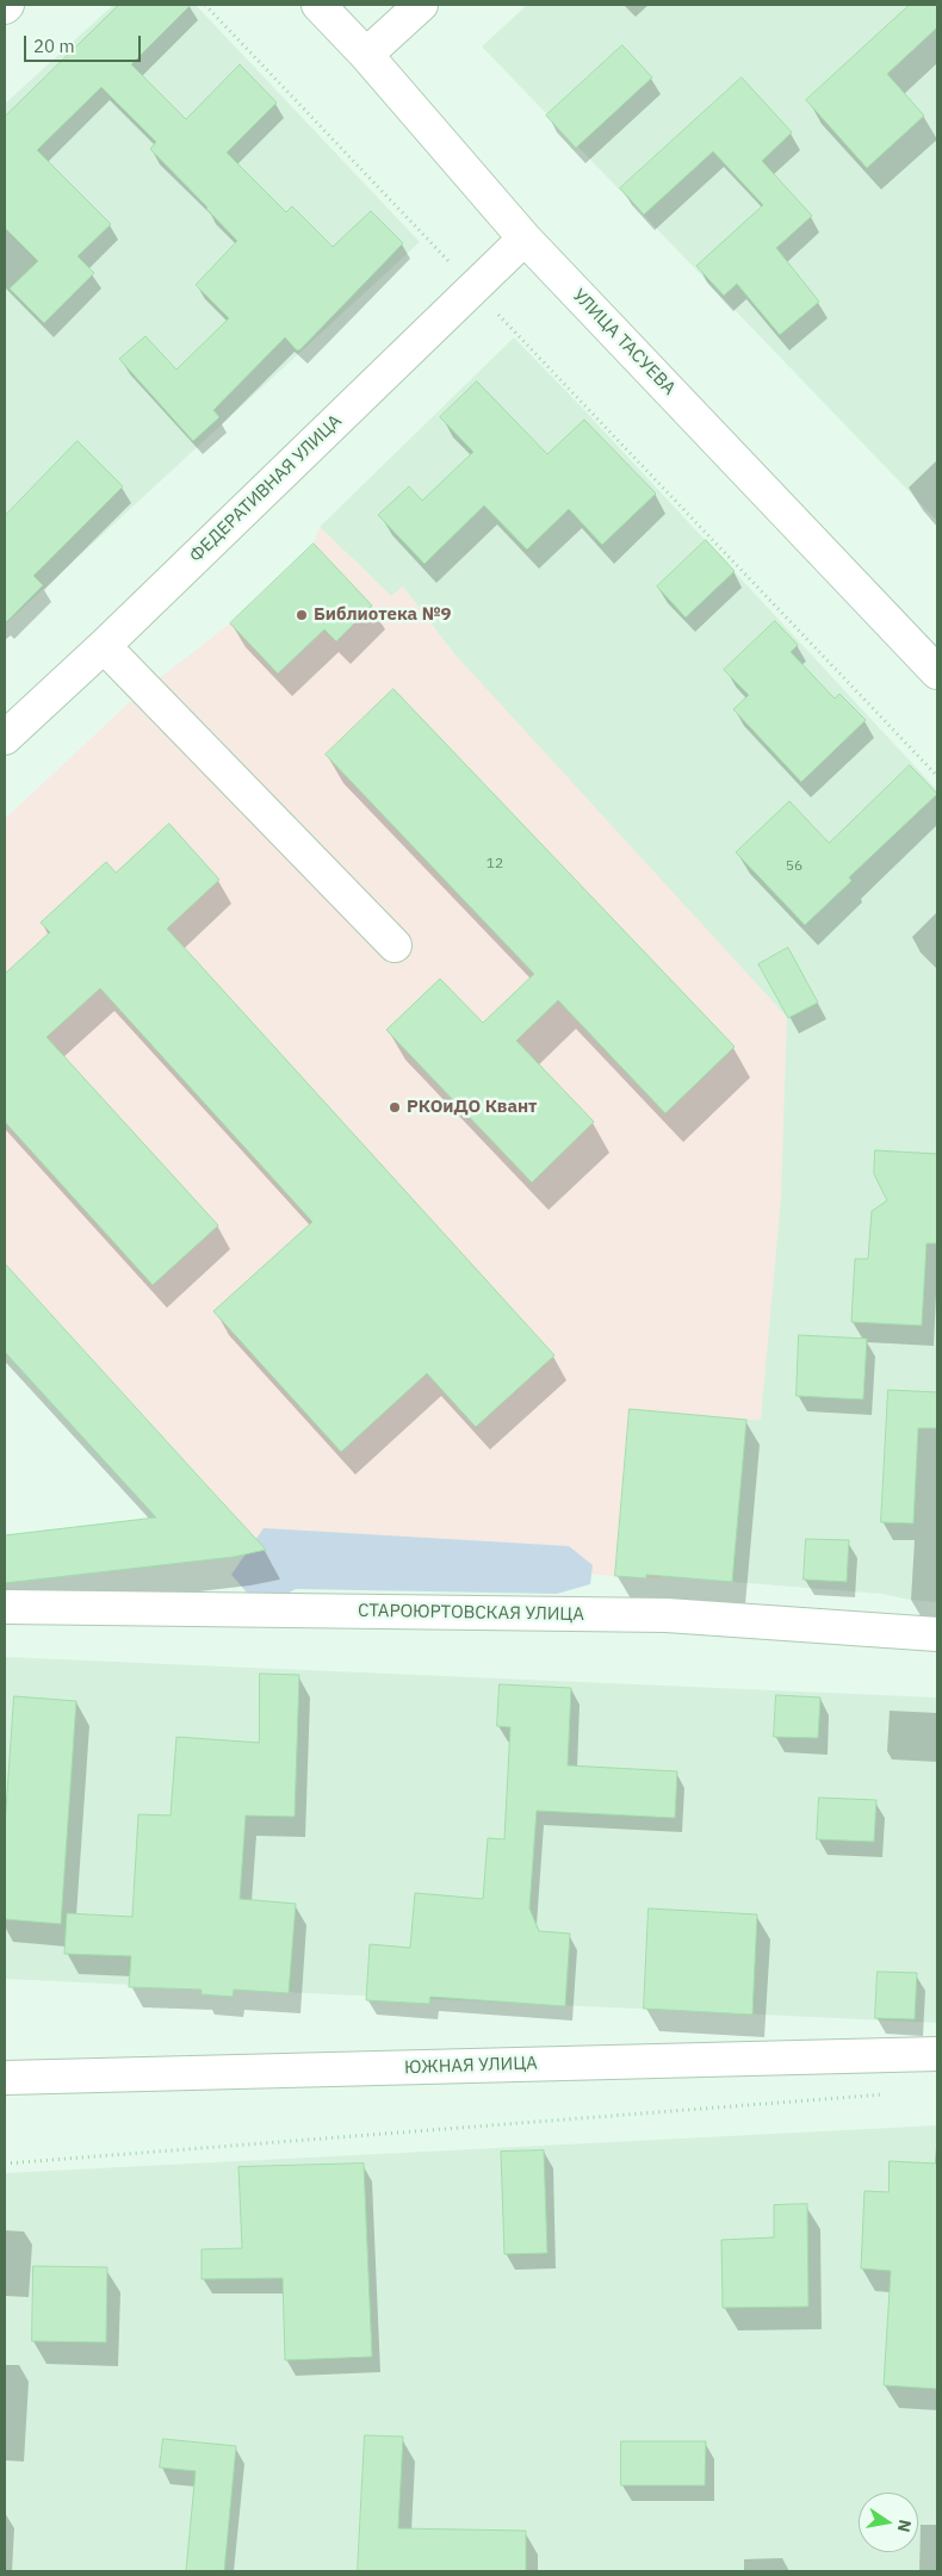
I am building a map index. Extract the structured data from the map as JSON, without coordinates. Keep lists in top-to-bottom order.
{
  "streets": {
    "street": [
      "УЛИЦА ТАСУЕВА",
      "ФЕДЕРАТИВНАЯ УЛИЦА",
      "СТАРОЮРТОВСКАЯ УЛИЦА",
      "ЮЖНАЯ УЛИЦА"
    ]
  },
  "crossings": [
    ["УЛИЦА ТАСУЕВА", "ФЕДЕРАТИВНАЯ УЛИЦА"]
  ],
  "places": ["Библиотека №9", "РКОиДО Квант"],
  "house_numbers": ["12", "56"],
  "scale_bar": "20 m",
  "north": "right"
}
